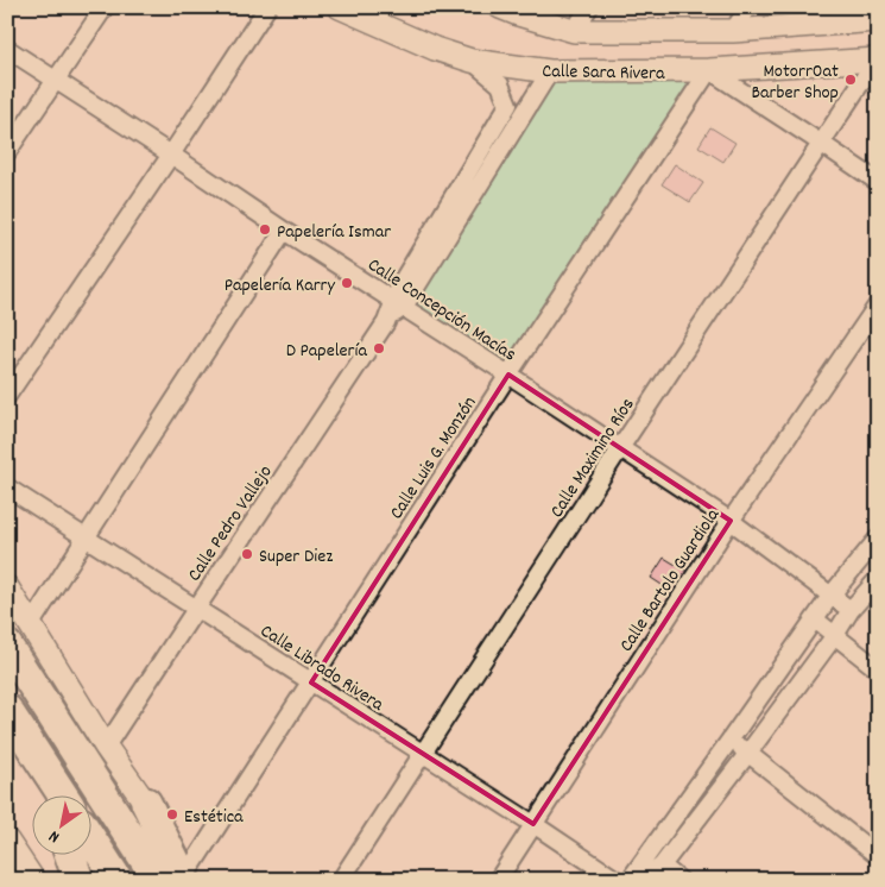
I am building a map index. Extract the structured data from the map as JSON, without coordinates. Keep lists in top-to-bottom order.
{
  "streets": {
    "street": [
      "Calle Sara Rivera",
      "Calle Concepción Macías",
      "Calle Luis G. Monzón",
      "Calle Maximino Ríos",
      "Calle Pedro Vallejo",
      "Calle Bartolo Guardiola",
      "Calle Librado Rivera"
    ]
  },
  "crossings": [
    ["Calle Sara Rivera", "Calle Luis G. Monzón"],
    ["Calle Sara Rivera", "Calle Maximino Ríos"],
    ["Calle Sara Rivera", "Calle Pedro Vallejo"],
    ["Calle Concepción Macías", "Calle Luis G. Monzón"],
    ["Calle Concepción Macías", "Calle Maximino Ríos"],
    ["Calle Concepción Macías", "Calle Pedro Vallejo"],
    ["Calle Concepción Macías", "Calle Bartolo Guardiola"],
    ["Calle Luis G. Monzón", "Calle Librado Rivera"],
    ["Calle Maximino Ríos", "Calle Librado Rivera"],
    ["Calle Pedro Vallejo", "Calle Librado Rivera"],
    ["Calle Bartolo Guardiola", "Calle Librado Rivera"]
  ],
  "places": [
    "Motorr0at Barber Shop",
    "Papelería Ismar",
    "Papelería Karry",
    "D Papelería",
    "Super Diez",
    "Estética"
  ],
  "north": "bottom left"
}
